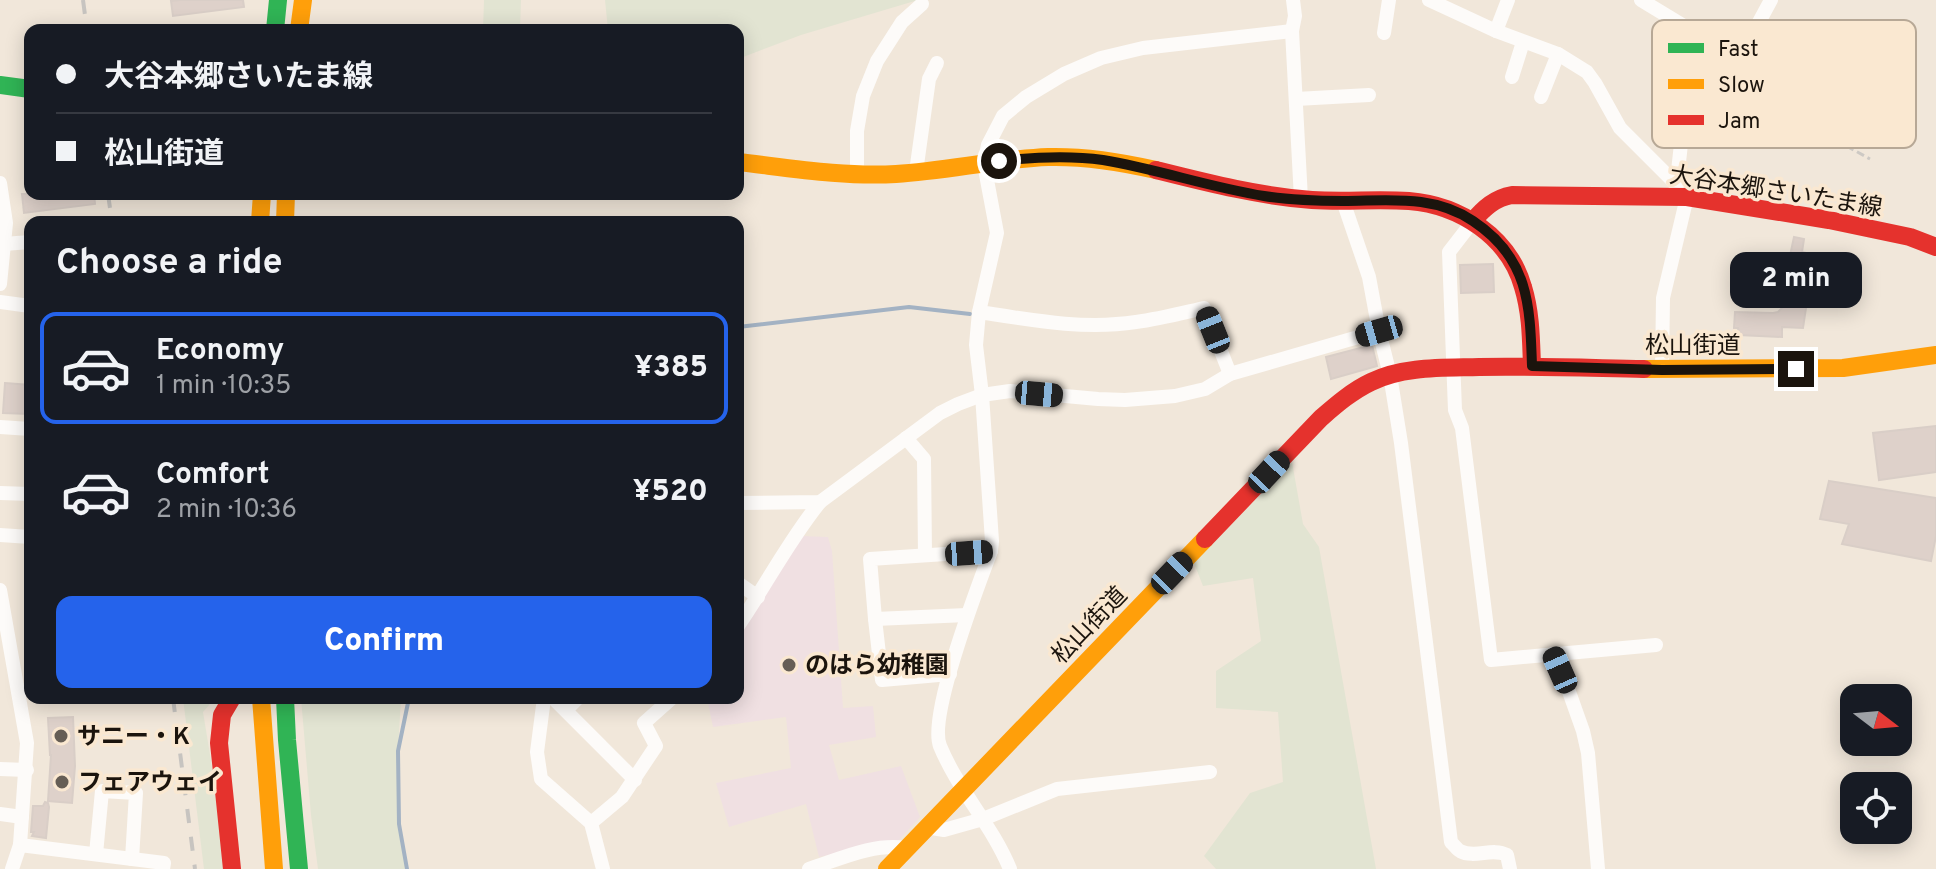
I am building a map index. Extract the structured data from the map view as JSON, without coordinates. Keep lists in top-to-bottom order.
{
  "streets": {
    "main road": ["大谷本郷さいたま線", "松山街道"]
  },
  "places": ["のはら幼稚園", "サニー・K", "フェアウェイ"],
  "legend": ["Fast", "Slow", "Jam"],
  "north": "right",
  "page": {
    "banner": ["大谷本郷さいたま線", "松山街道"],
    "heading": "Choose a ride",
    "bubble": "2 min",
    "list": [
      {
        "name": "Economy",
        "note": "1 min · 10:35",
        "value": "¥385"
      },
      {
        "name": "Comfort",
        "note": "2 min · 10:36",
        "value": "¥520"
      }
    ],
    "buttons": "Confirm"
  }
}
